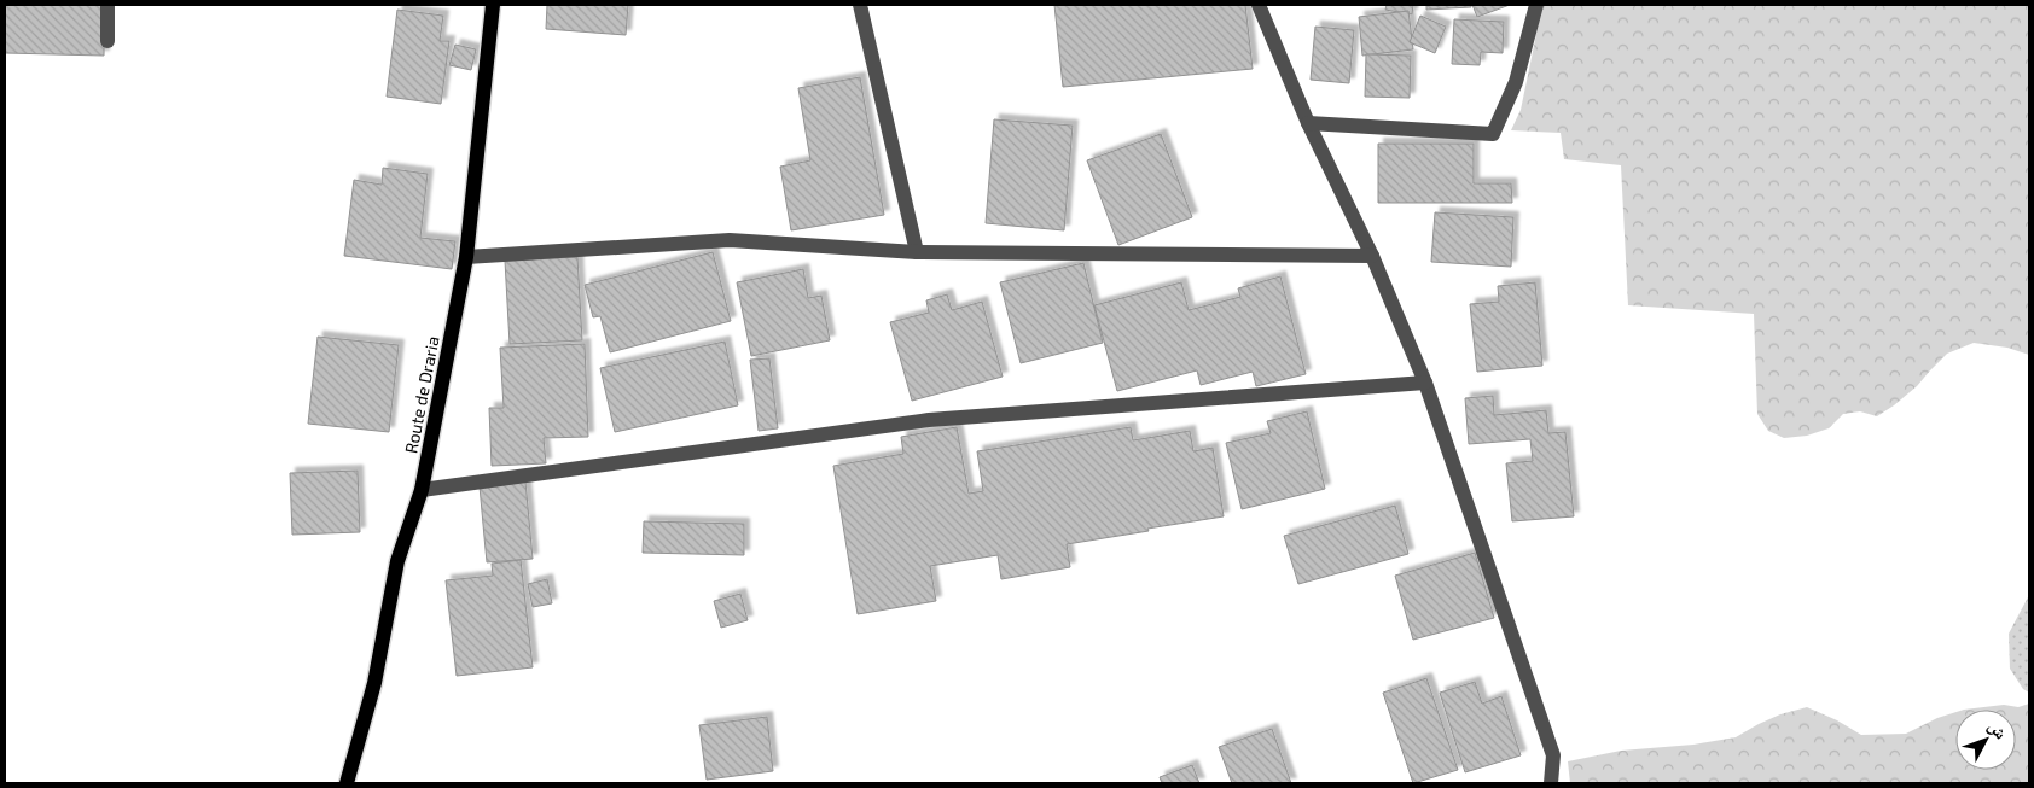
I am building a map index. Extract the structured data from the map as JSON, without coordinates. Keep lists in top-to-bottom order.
{
  "streets": {
    "main road": ["Route de Draria"]
  },
  "north": "top right"
}
